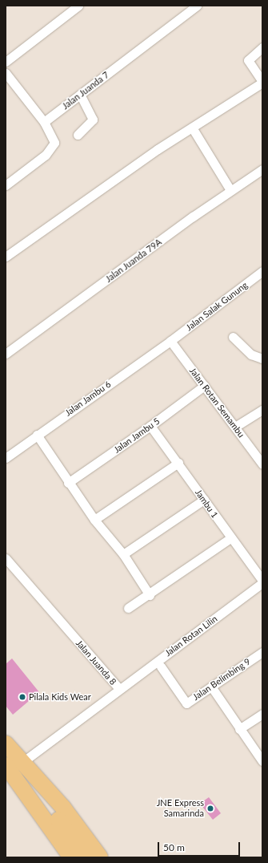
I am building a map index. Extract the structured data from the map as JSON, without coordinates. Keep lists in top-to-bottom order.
{
  "streets": {
    "street": [
      "Jalan Juanda 7",
      "Jalan Juanda 79A",
      "Jalan Salak Gunung",
      "Jalan Jambu 6",
      "Jalan Rotan Semambu",
      "Jalan Jambu 5",
      "Jambu 1",
      "Jalan Rotan Lilin",
      "Jalan Juanda 8",
      "Jalan Belimbing 9"
    ]
  },
  "crossings": [
    ["Jalan Salak Gunung", "Jalan Jambu 6"],
    ["Jalan Salak Gunung", "Jalan Rotan Semambu"],
    ["Jalan Jambu 6", "Jalan Rotan Semambu"],
    ["Jalan Rotan Semambu", "Jalan Jambu 5"],
    ["Jalan Jambu 5", "Jambu 1"],
    ["Jambu 1", "Jalan Rotan Lilin"],
    ["Jalan Rotan Lilin", "Jalan Juanda 8"]
  ],
  "places": ["Pilala Kids Wear", "JNE Express Samarinda"],
  "scale_bar": "50 m"
}
